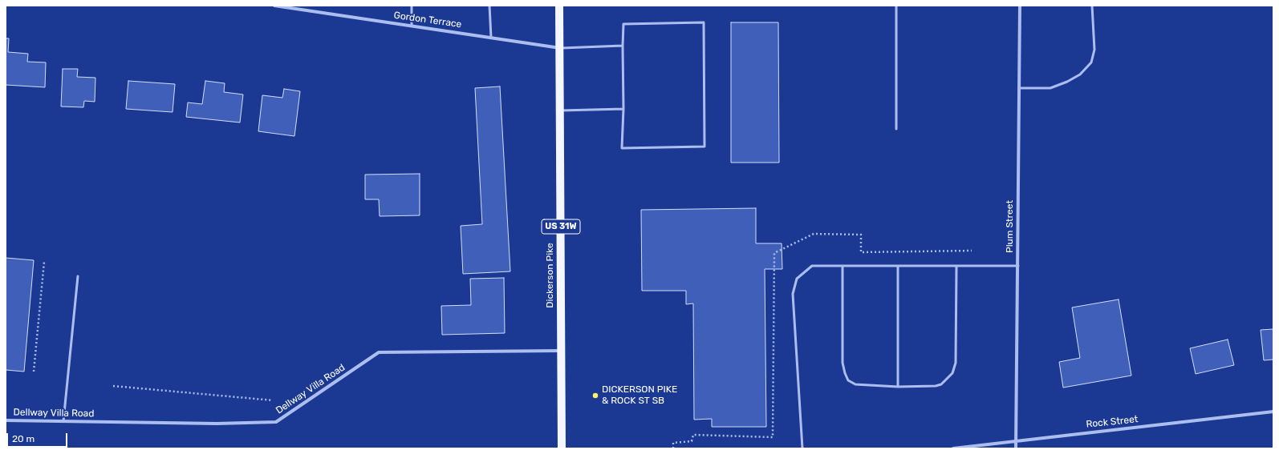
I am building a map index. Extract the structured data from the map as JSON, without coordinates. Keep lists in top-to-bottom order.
{
  "streets": {
    "main road": ["US 31W", "Dickerson Pike"],
    "street": [
      "Gordon Terrace",
      "Plum Street",
      "Dellway Villa Road",
      "Rock Street"
    ]
  },
  "crossings": [
    ["Gordon Terrace", "Dickerson Pike"],
    ["Plum Street", "Rock Street"],
    ["Dickerson Pike", "Dellway Villa Road"]
  ],
  "places": ["DICKERSON PIKE & ROCK ST SB"],
  "scale_bar": "20 m"
}
